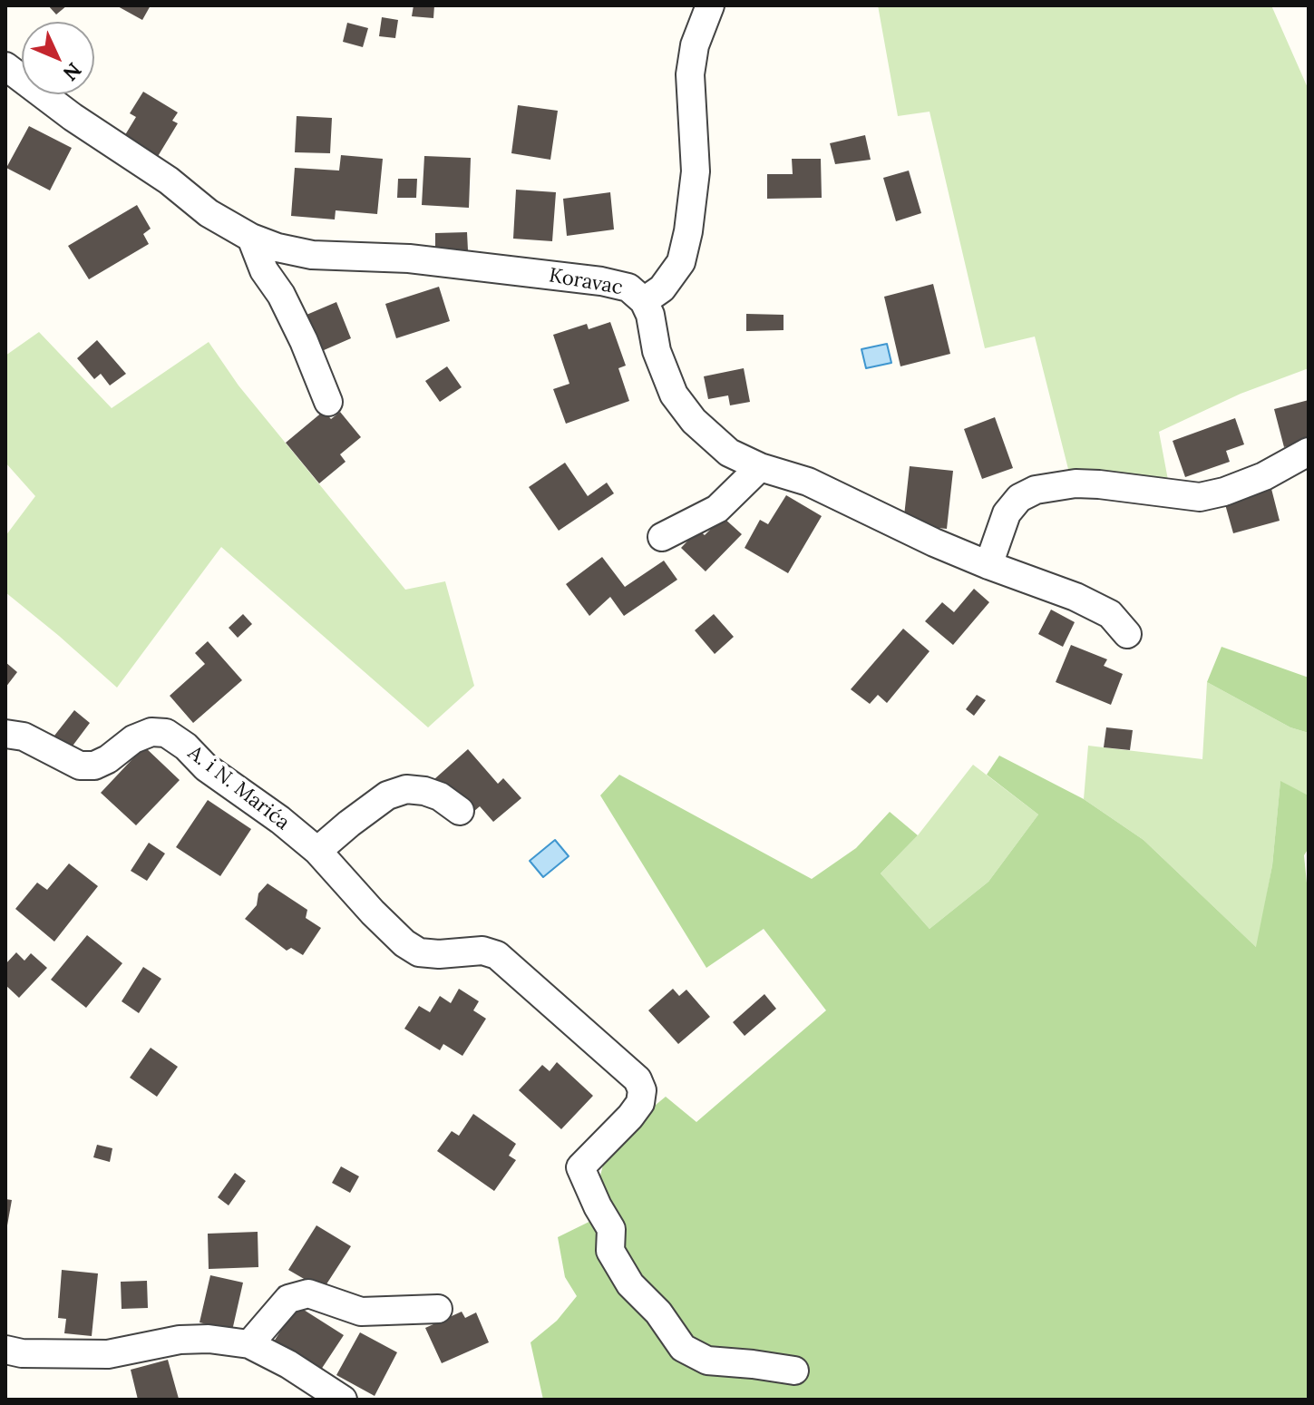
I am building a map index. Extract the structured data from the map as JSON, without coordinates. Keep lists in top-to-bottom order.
{
  "streets": {
    "street": ["Koravac", "A. i N. Marića"]
  },
  "north": "bottom right"
}
